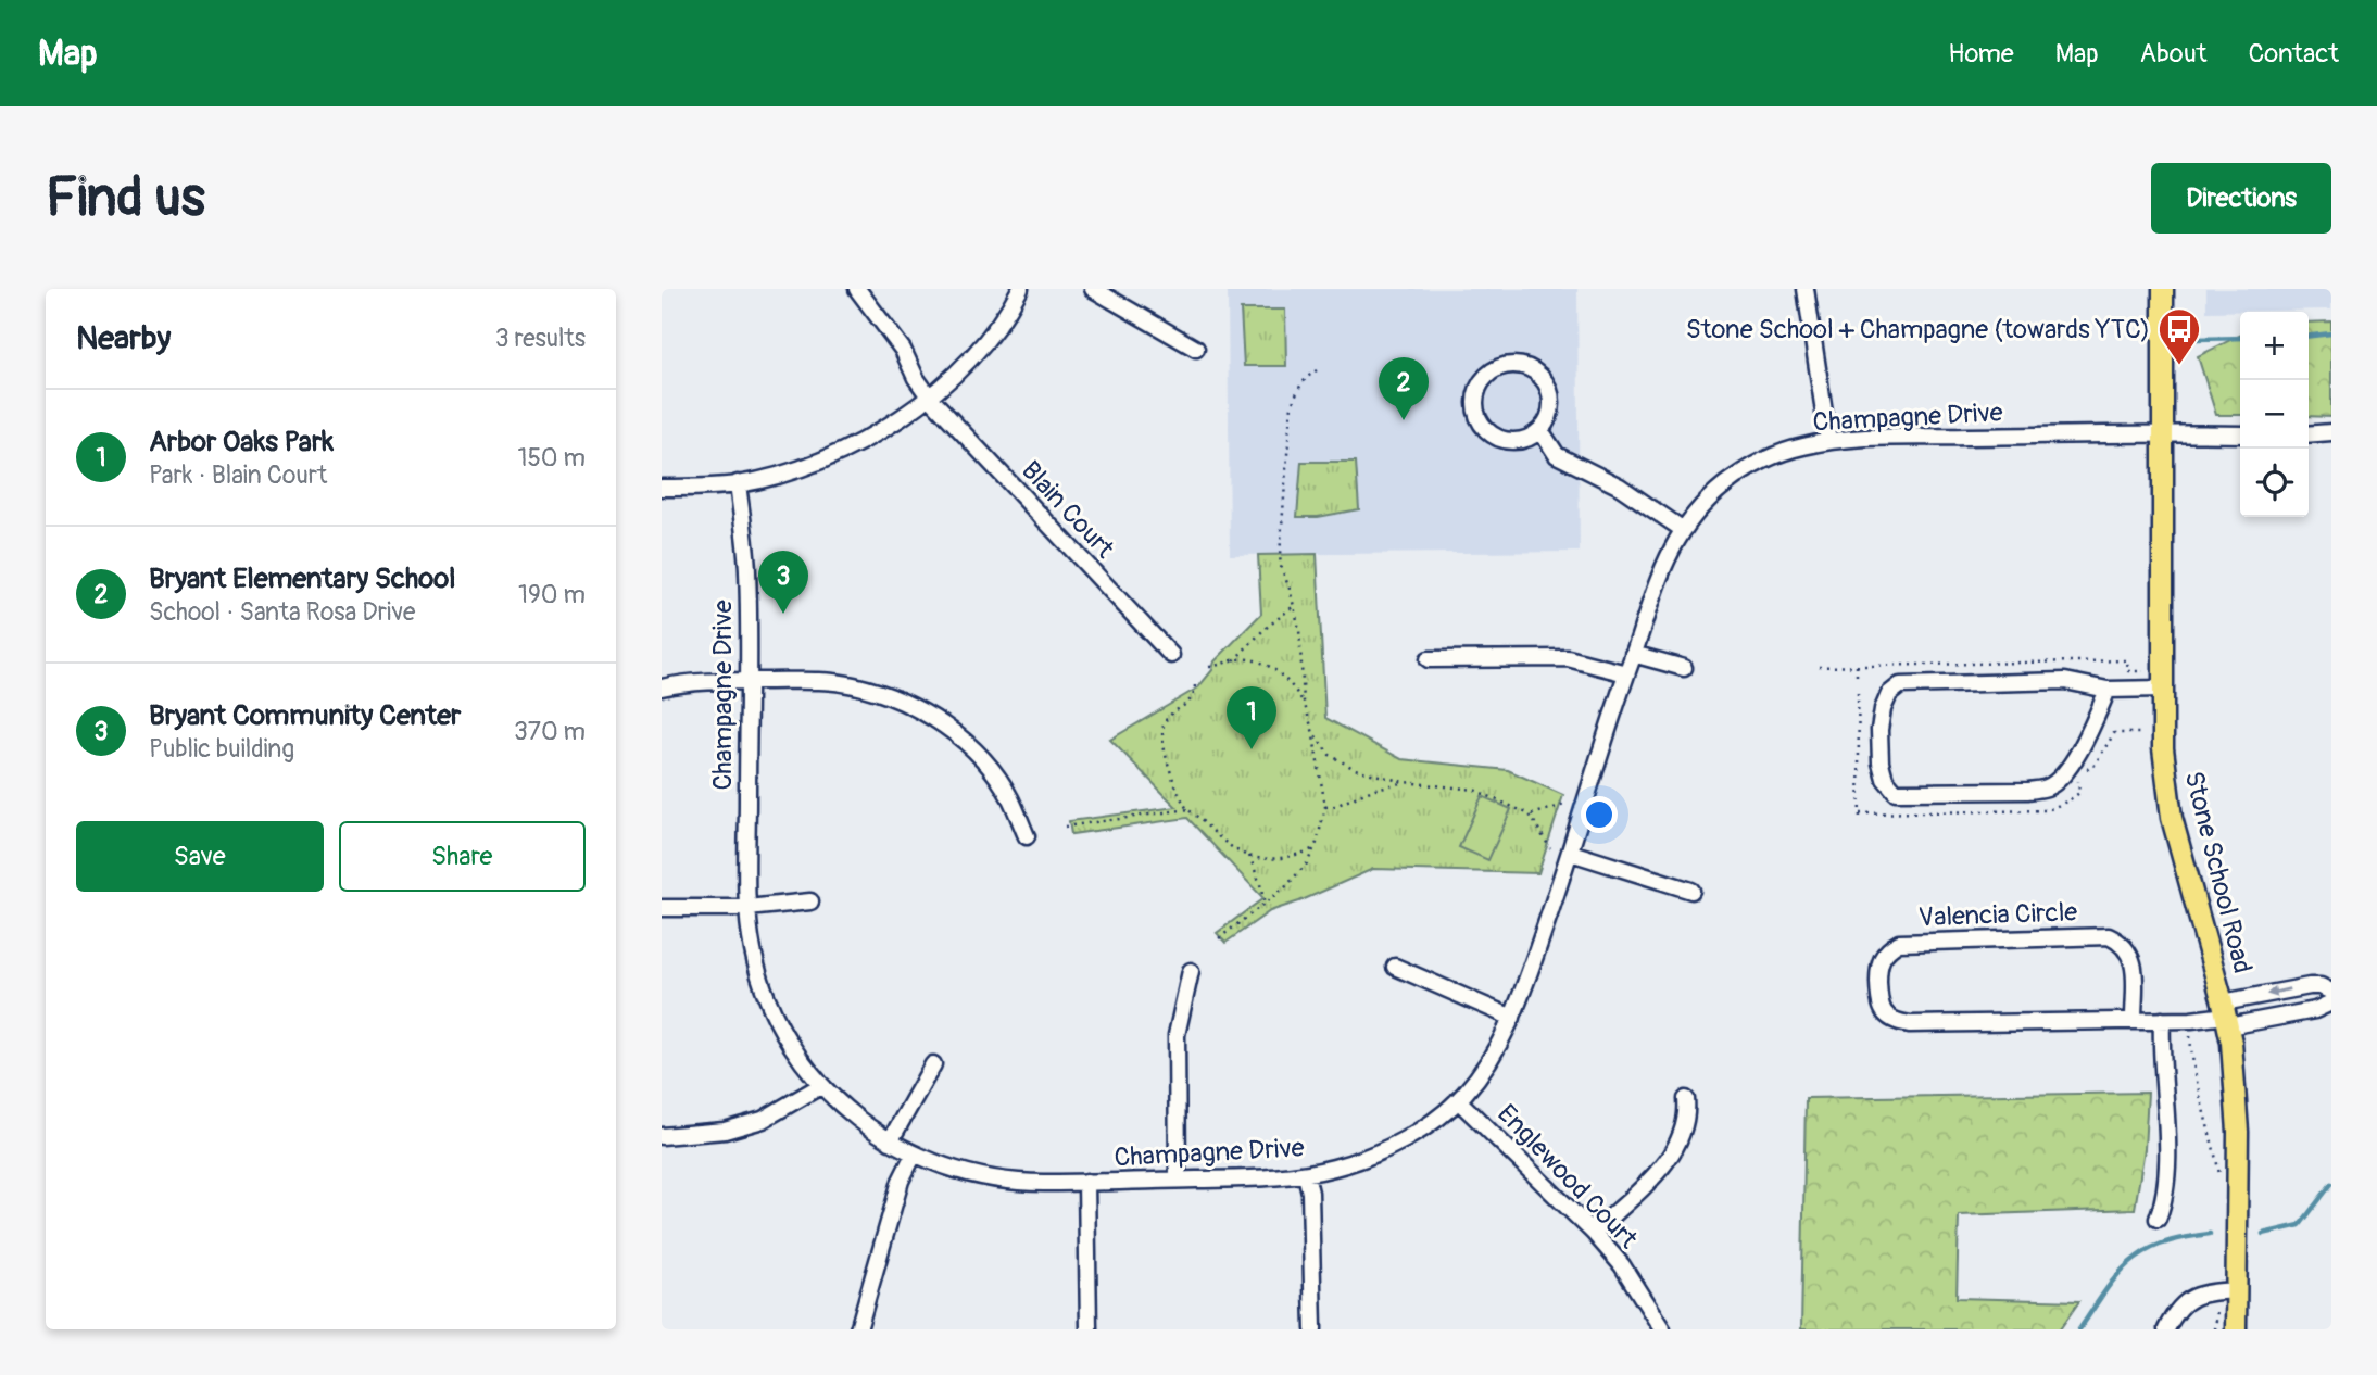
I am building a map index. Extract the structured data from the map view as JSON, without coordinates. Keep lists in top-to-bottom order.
{
  "streets": {
    "main road": ["Stone School Road"],
    "street": [
      "Champagne Drive",
      "Blain Court",
      "Valencia Circle",
      "Englewood Court"
    ]
  },
  "crossings": [
    ["Champagne Drive", "Stone School Road"],
    ["Champagne Drive", "Englewood Court"],
    ["Stone School Road", "Valencia Circle"]
  ],
  "places": {
    "bus stop": ["Stone School + Champagne (towards YTC)"]
  },
  "page": {
    "header": "Map",
    "nav": [
      "Home",
      "Map",
      "About",
      "Contact"
    ],
    "buttons": [
      "Directions",
      ["Save", "Share"]
    ],
    "title": "Find us",
    "heading": ["Nearby", "3 results"],
    "map_buttons": ["+", "−"],
    "pins": ["2", "3", "1"],
    "list": [
      {
        "mark": "1",
        "name": "Arbor Oaks Park",
        "note": "Park · Blain Court",
        "value": "150 m"
      },
      {
        "mark": "2",
        "name": "Bryant Elementary School",
        "note": "School · Santa Rosa Drive",
        "value": "190 m"
      },
      {
        "mark": "3",
        "name": "Bryant Community Center",
        "note": "Public building",
        "value": "370 m"
      }
    ]
  }
}
